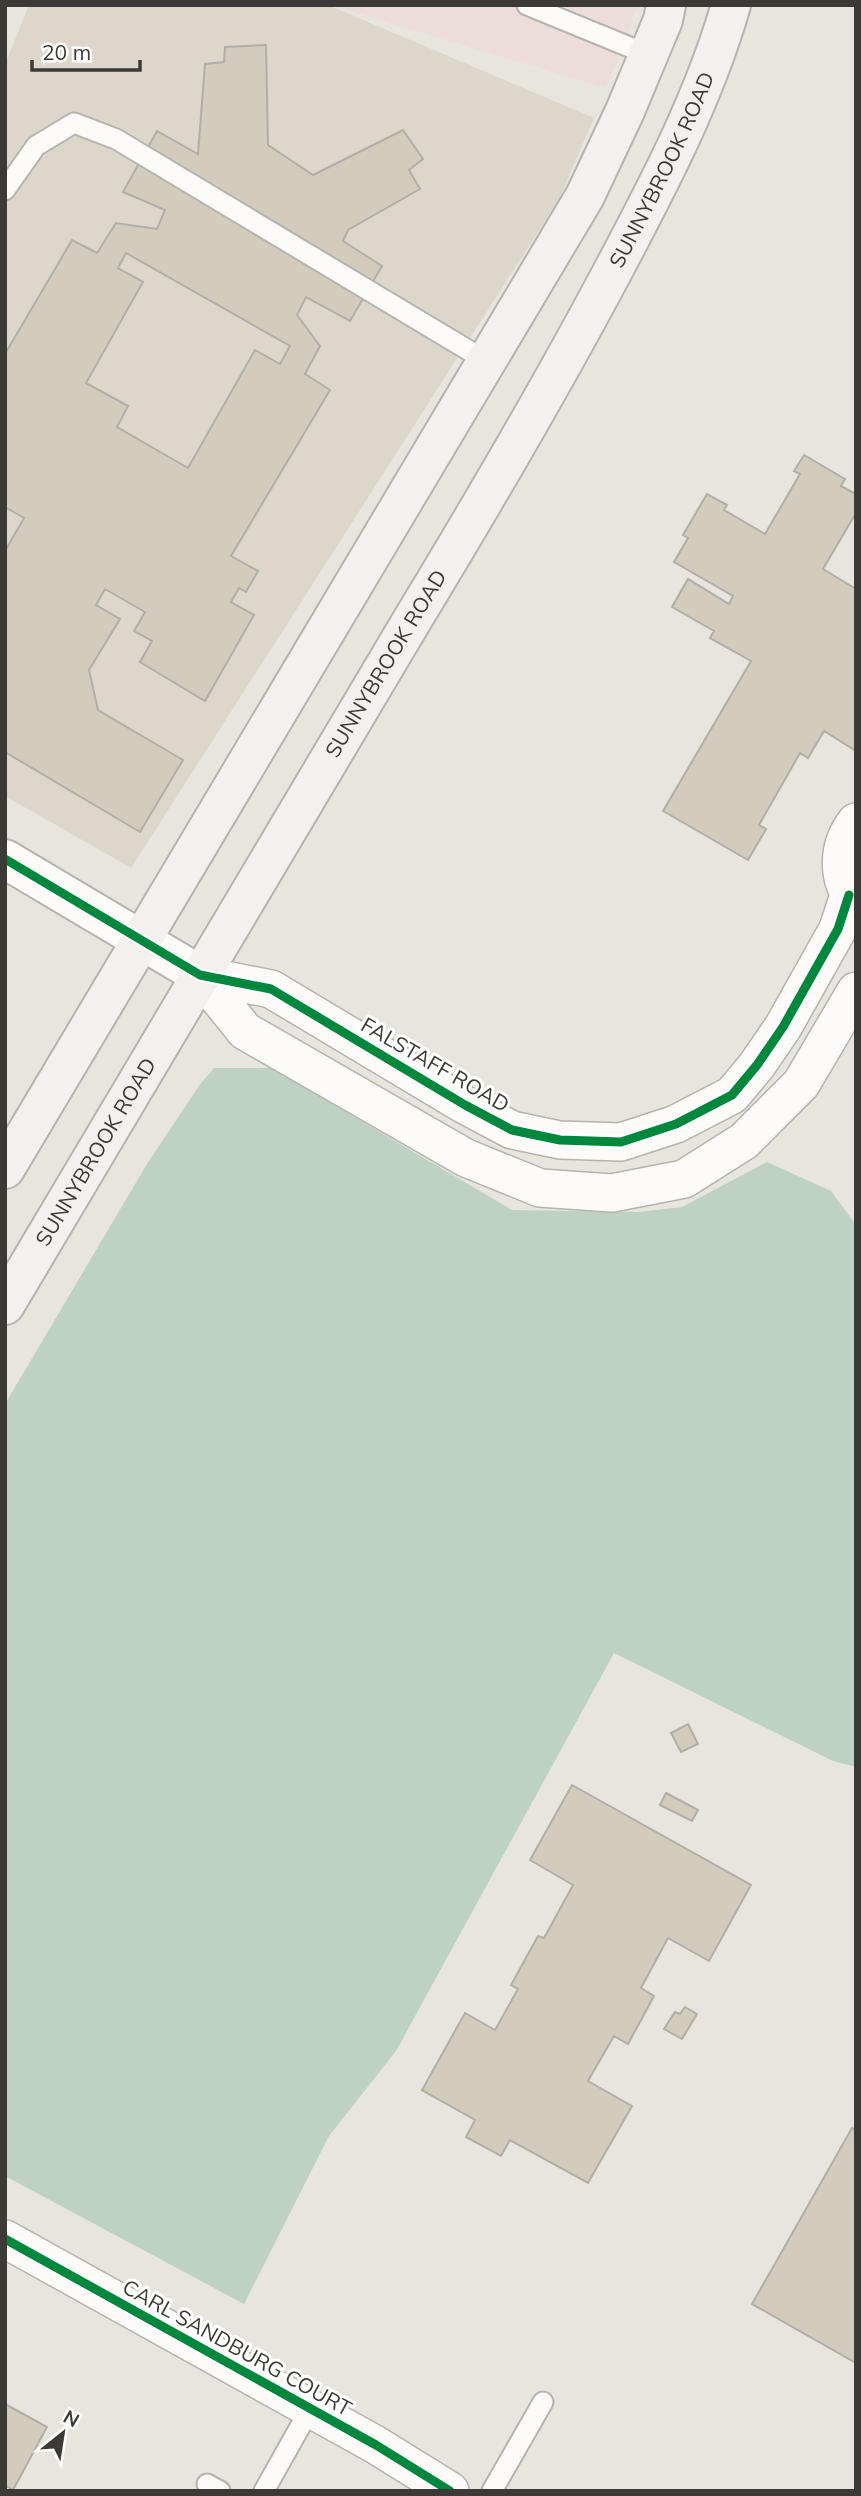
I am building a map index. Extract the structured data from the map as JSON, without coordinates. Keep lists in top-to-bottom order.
{
  "streets": {
    "main road": ["SUNNYBROOK ROAD"],
    "street": ["FALSTAFF ROAD", "CARL SANDBURG COURT"]
  },
  "crossings": [
    ["SUNNYBROOK ROAD", "FALSTAFF ROAD"]
  ],
  "scale_bar": "20 m",
  "north": "top right"
}
